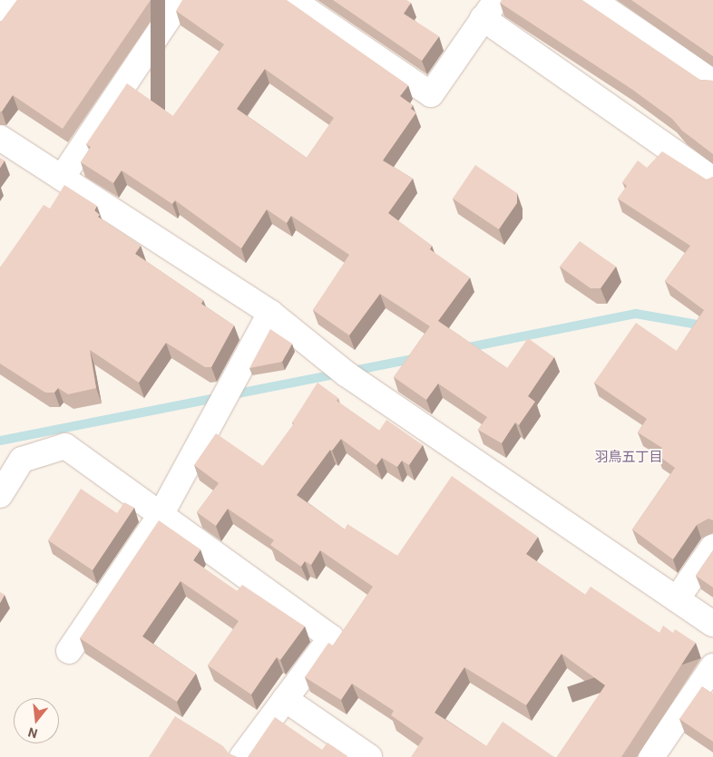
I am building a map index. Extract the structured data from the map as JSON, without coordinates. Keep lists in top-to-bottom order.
{
  "districts": ["羽鳥五丁目"],
  "north": "bottom"
}
